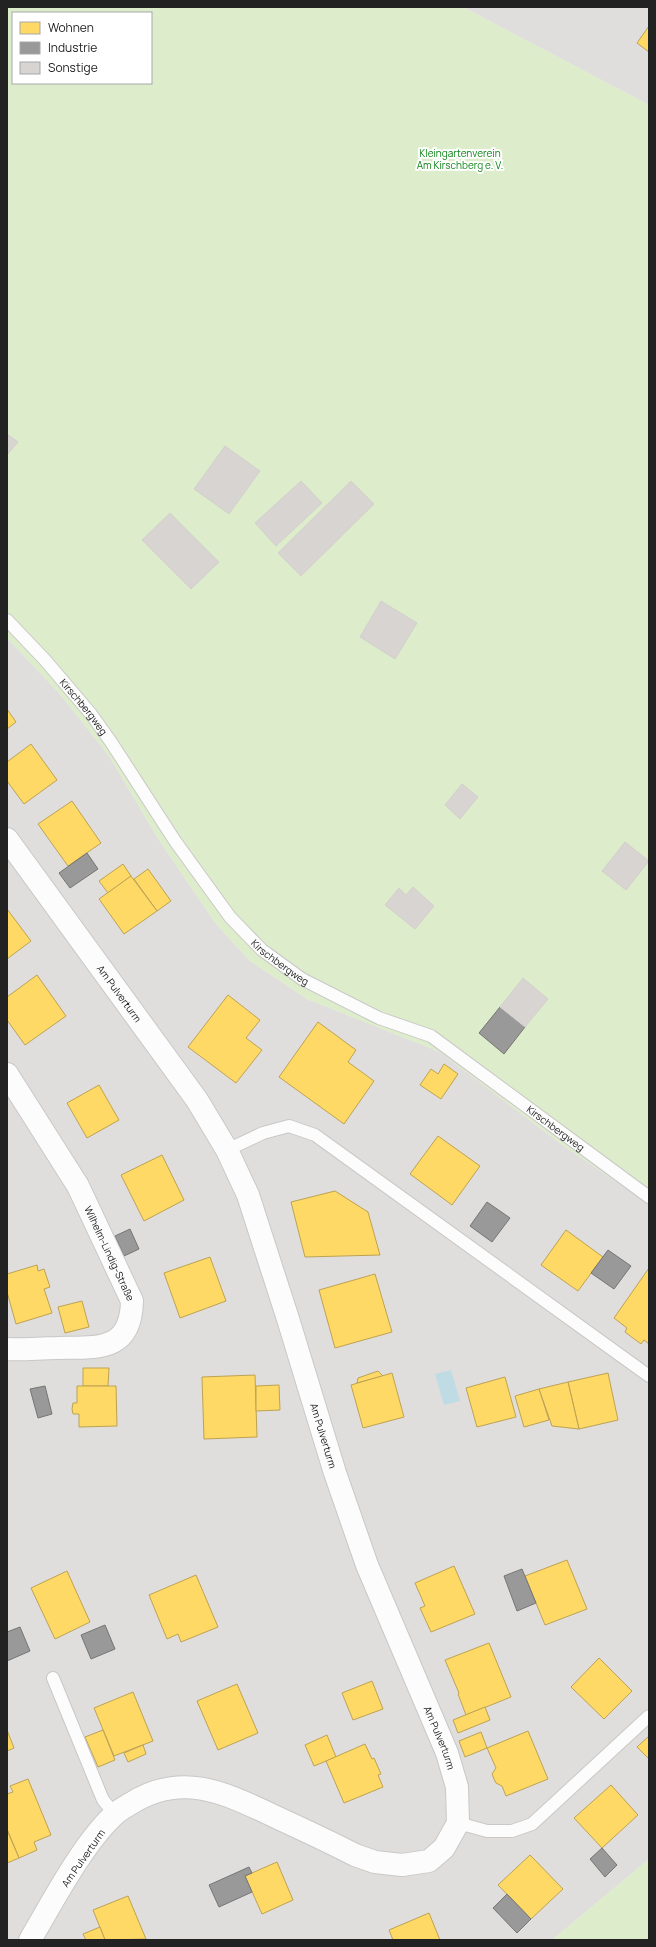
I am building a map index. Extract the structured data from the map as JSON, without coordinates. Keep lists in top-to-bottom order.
{
  "streets": {
    "street": ["Am Pulverturm", "Wilhelm-Lindig-Straße"],
    "lane": ["Kirschbergweg"]
  },
  "parks": ["Kleingartenverein Am Kirschberg e. V."],
  "legend": ["Wohnen", "Industrie", "Sonstige"]
}
